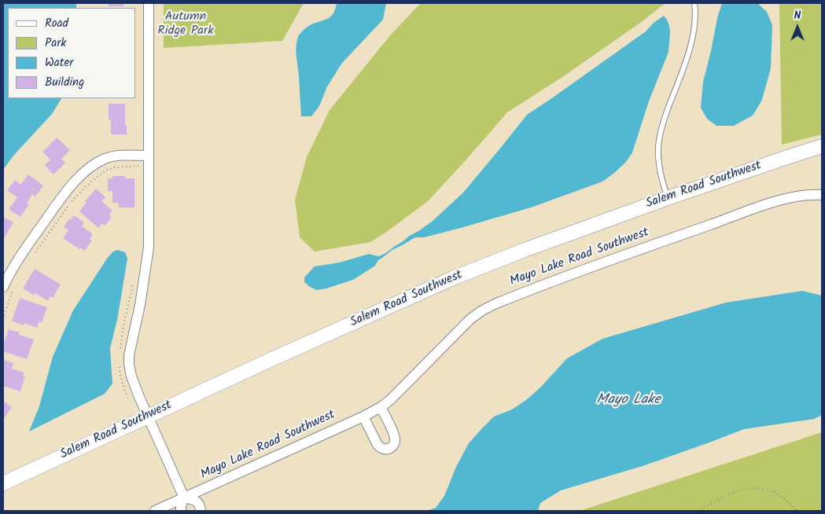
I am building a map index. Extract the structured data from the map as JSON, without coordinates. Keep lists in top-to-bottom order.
{
  "streets": {
    "main road": ["Salem Road Southwest"],
    "street": ["Mayo Lake Road Southwest"]
  },
  "water": ["Mayo Lake"],
  "parks": ["Autumn Ridge Park"],
  "legend": [
    "Road",
    "Park",
    "Water",
    "Building"
  ],
  "north": "top"
}
